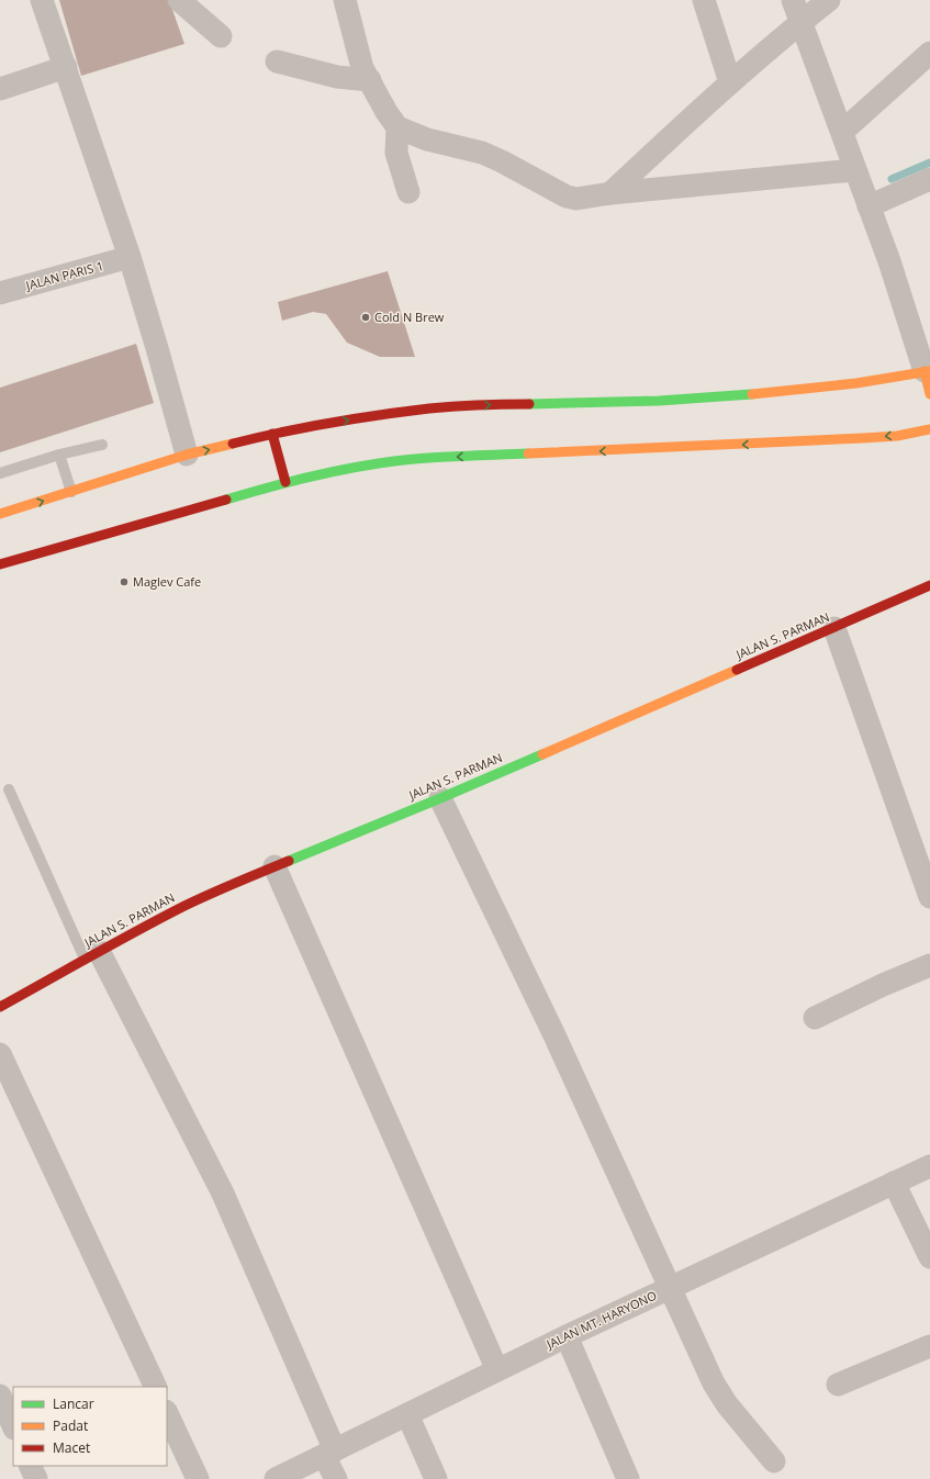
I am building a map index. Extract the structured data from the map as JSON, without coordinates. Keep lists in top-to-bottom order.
{
  "streets": {
    "street": ["JALAN PARIS 1", "JALAN S. PARMAN", "JALAN MT. HARYONO"]
  },
  "places": ["Cold N Brew", "Maglev Cafe"],
  "legend": ["Lancar", "Padat", "Macet"]
}
